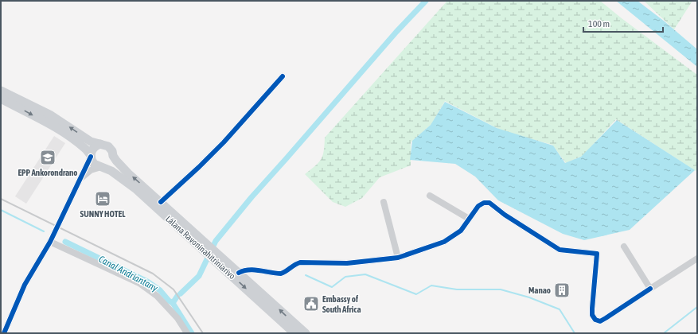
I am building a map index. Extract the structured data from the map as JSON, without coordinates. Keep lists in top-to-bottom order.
{
  "streets": {
    "main road": ["Làlana Ravoninahitriniarivo"]
  },
  "water": ["Canal Andriantany"],
  "places": {
    "school or university": ["EPP Ankorondrano"],
    "hotel": ["SUNNY HOTEL"],
    "building": ["Manao"],
    "public building": ["Embassy of South Africa"]
  },
  "scale_bar": "100 m"
}
